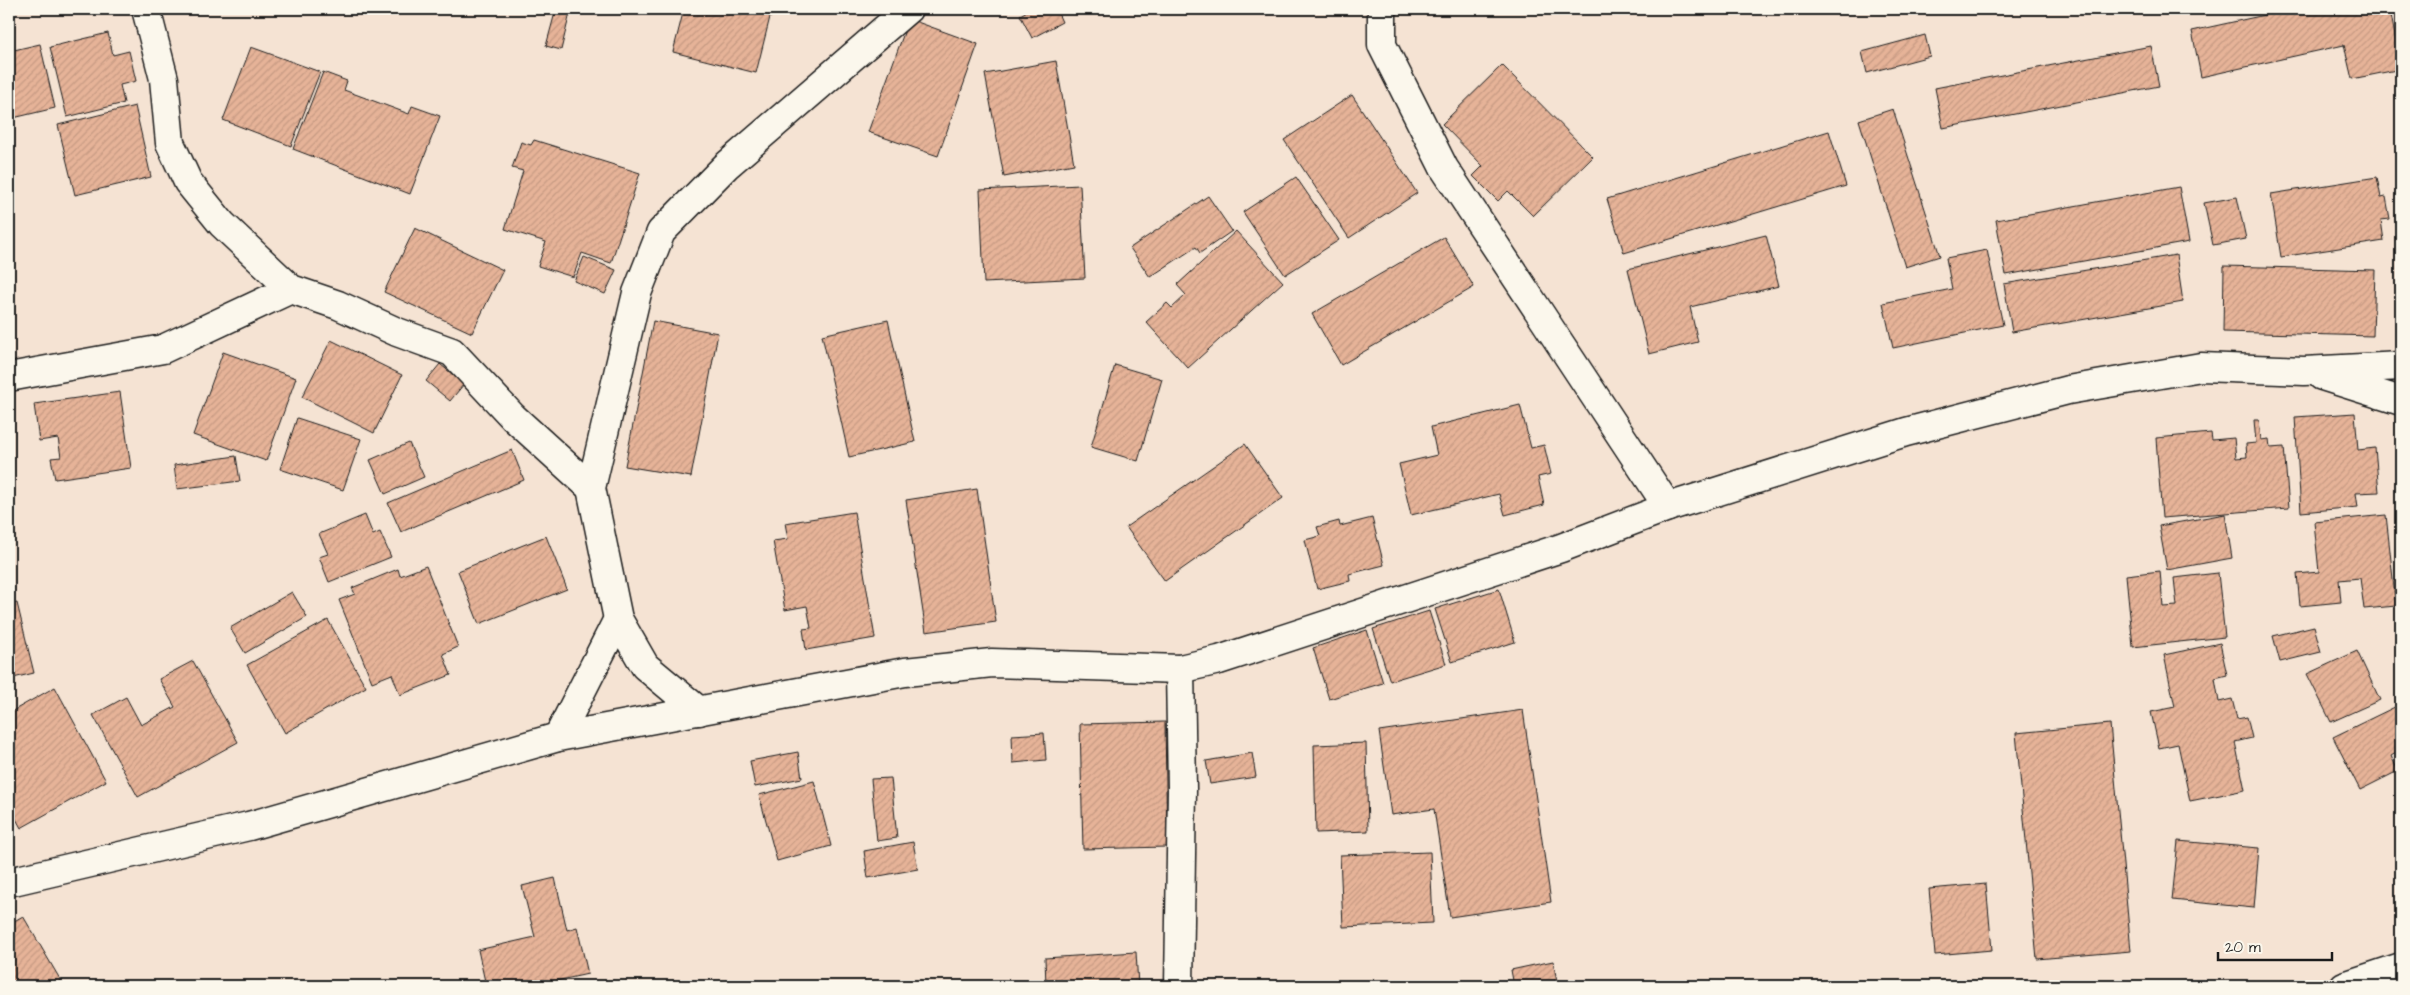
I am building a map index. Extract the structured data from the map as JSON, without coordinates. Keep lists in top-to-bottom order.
{
  "scale_bar": "20 m"
}
